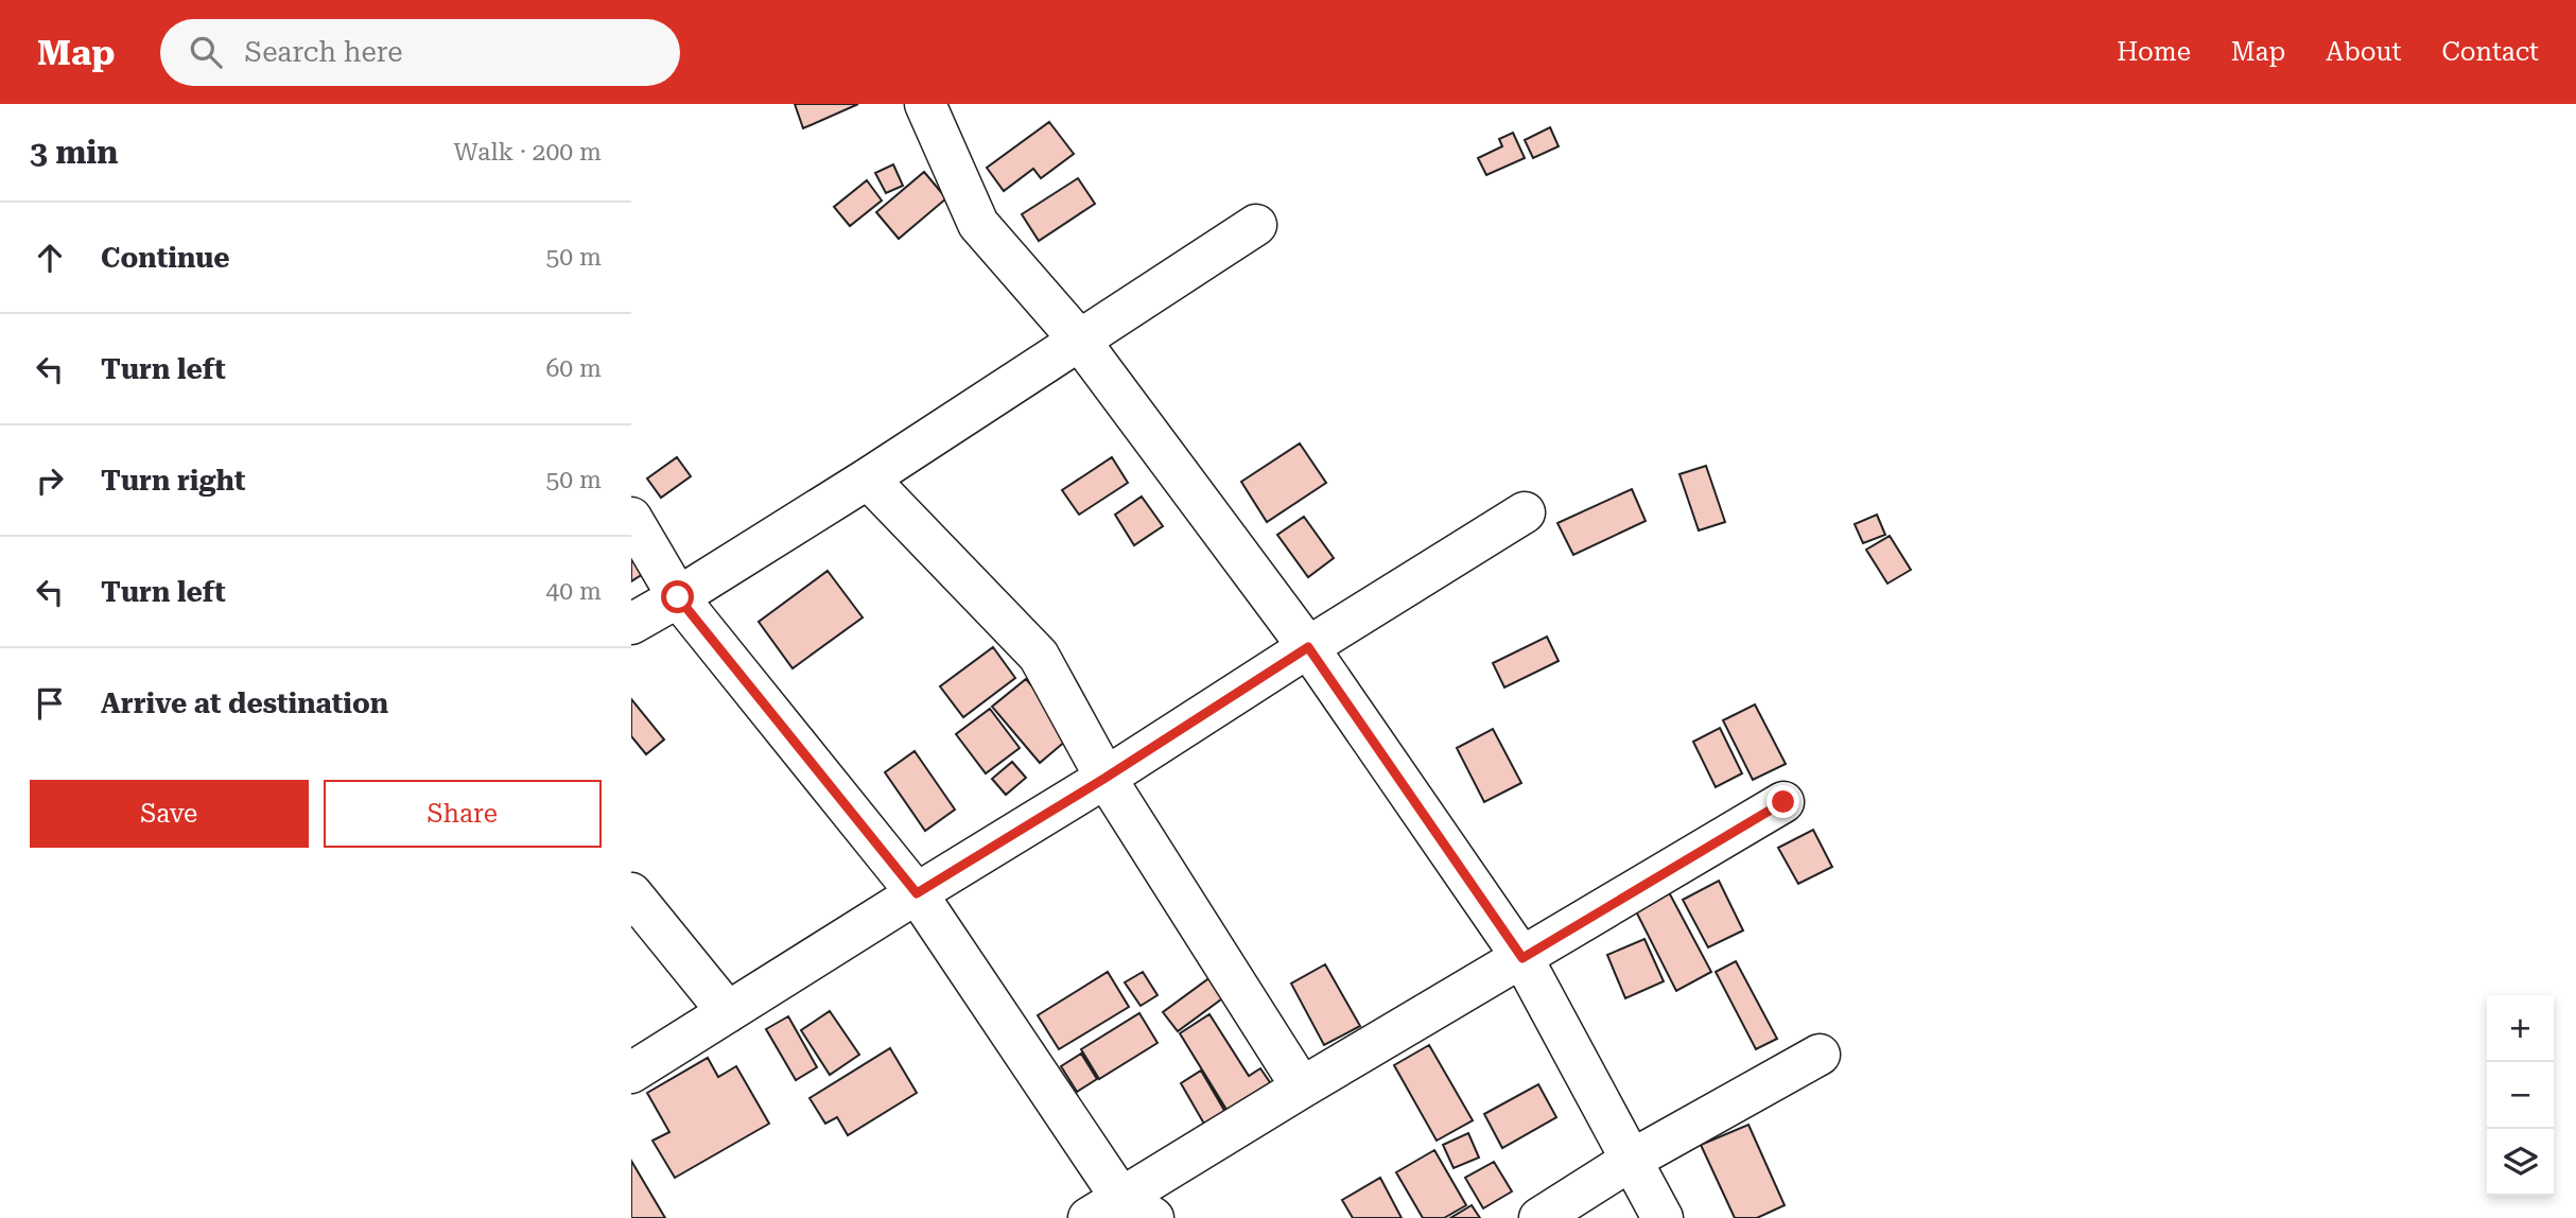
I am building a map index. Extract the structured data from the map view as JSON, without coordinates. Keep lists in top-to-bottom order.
{
  "page": {
    "header": "Map",
    "search": "Search here",
    "nav": [
      "Home",
      "Map",
      "About",
      "Contact"
    ],
    "heading": ["3 min", "Walk · 200 m"],
    "list": [
      ["Continue", "50 m"],
      ["Turn left", "60 m"],
      ["Turn right", "50 m"],
      ["Turn left", "40 m"],
      "Arrive at destination"
    ],
    "buttons": ["Save", "Share"],
    "map_buttons": ["+", "−"]
  }
}
